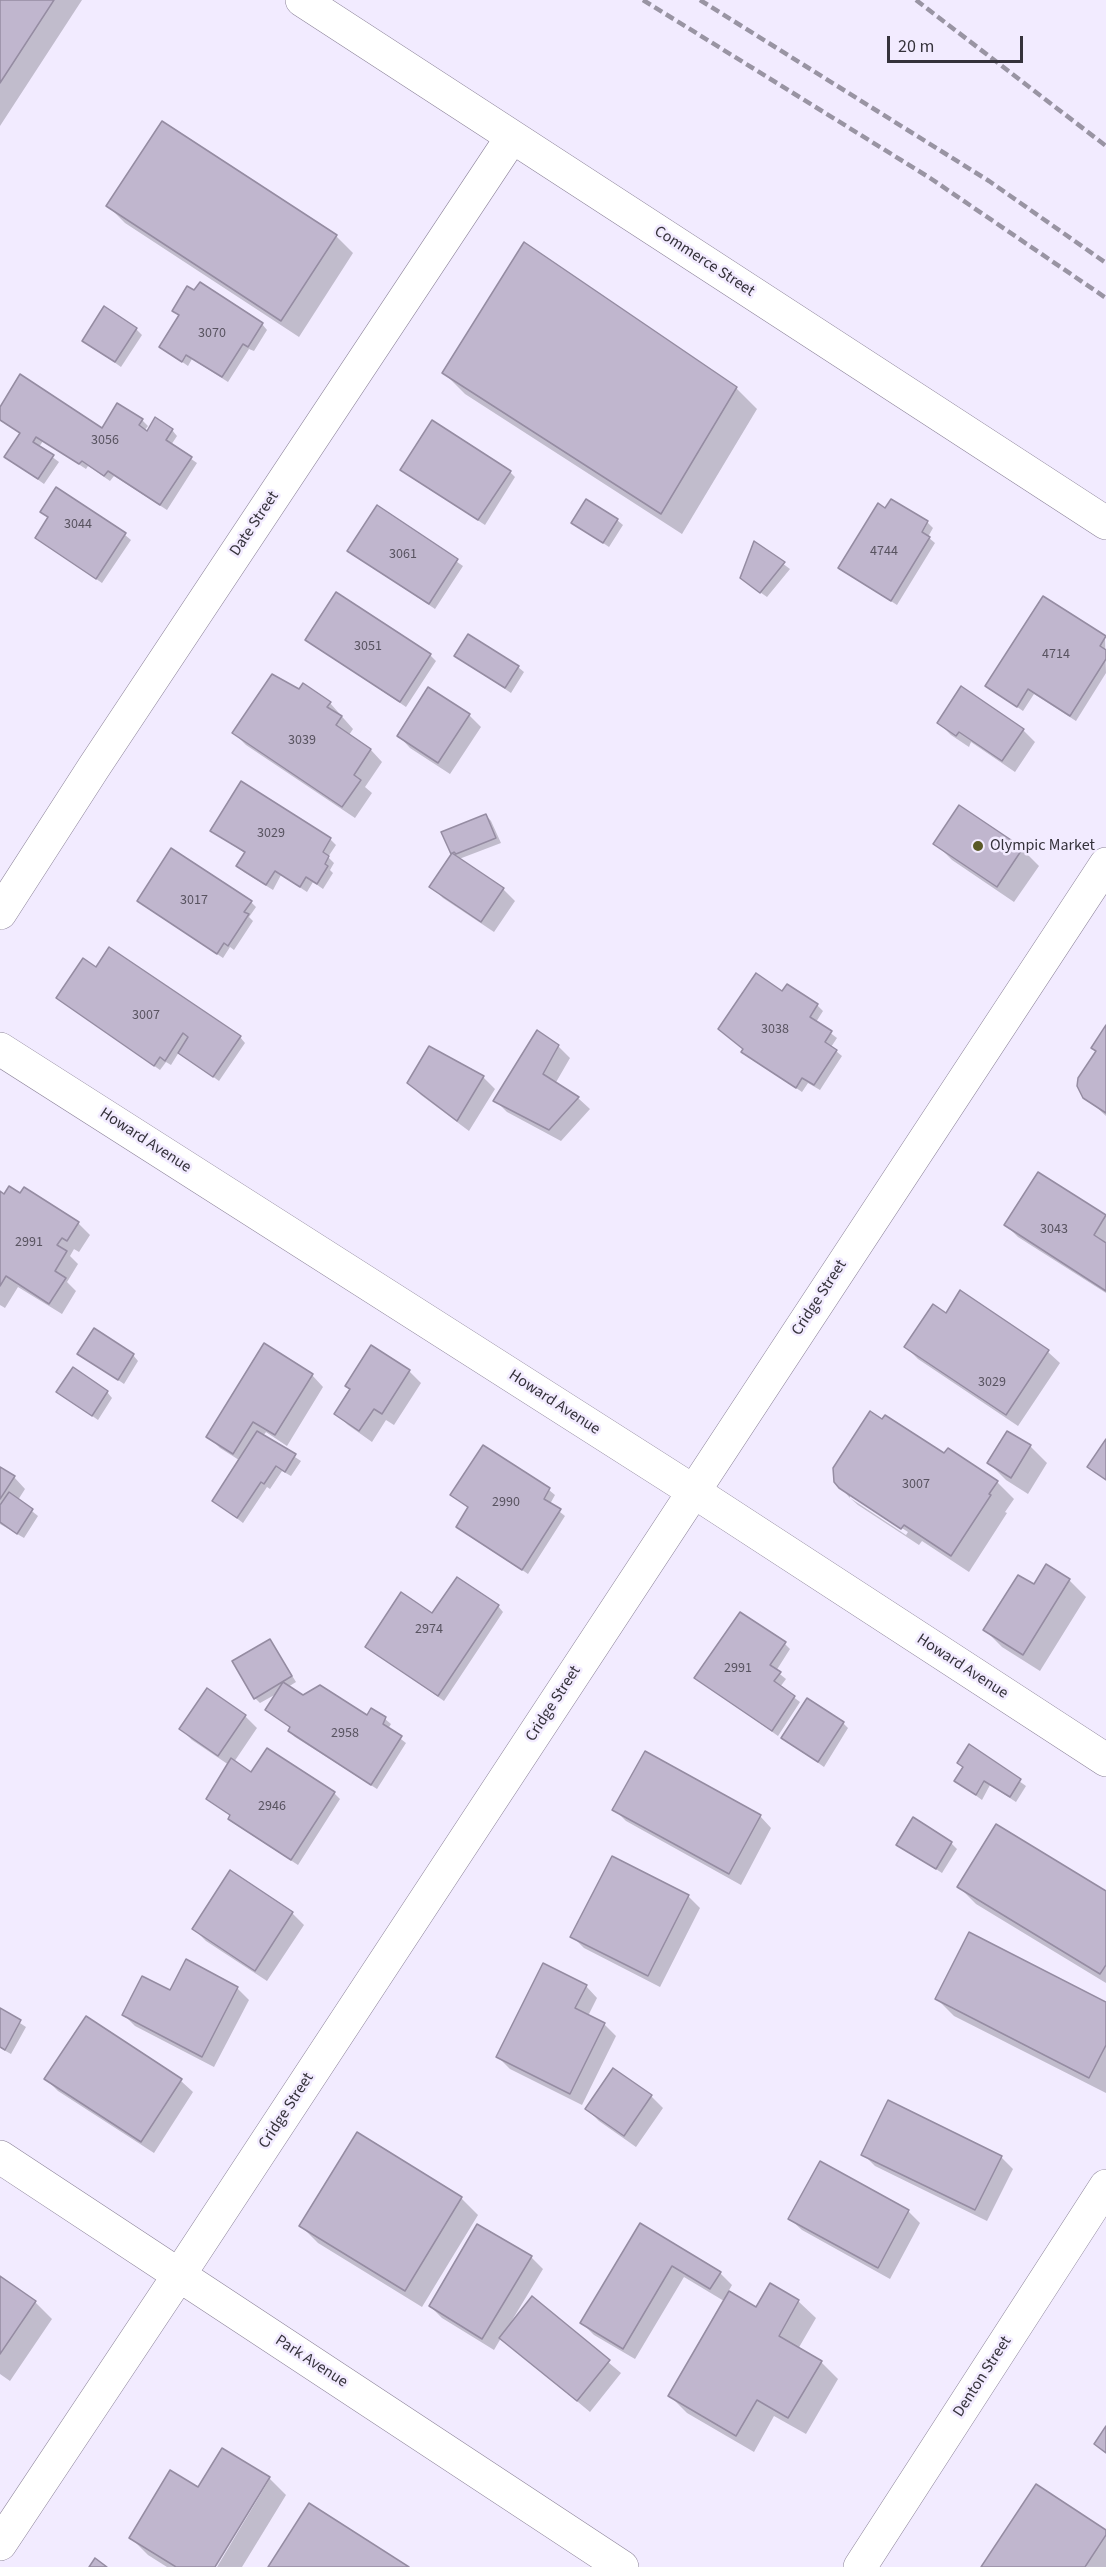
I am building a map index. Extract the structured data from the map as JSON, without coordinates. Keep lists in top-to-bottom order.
{
  "streets": {
    "street": [
      "Commerce Street",
      "Date Street",
      "Howard Avenue",
      "Cridge Street",
      "Park Avenue",
      "Denton Street"
    ]
  },
  "crossings": [
    ["Commerce Street", "Date Street"],
    ["Howard Avenue", "Cridge Street"],
    ["Cridge Street", "Park Avenue"]
  ],
  "places": ["Olympic Market"],
  "house_numbers": [
    "3070",
    "3056",
    "3044",
    "4744",
    "3061",
    "3051",
    "4714",
    "3039",
    "3029",
    "3017",
    "3007",
    "3038",
    "3043",
    "2991",
    "3029",
    "3007",
    "2990",
    "2974",
    "2991",
    "2958",
    "2946"
  ],
  "scale_bar": "20 m"
}
